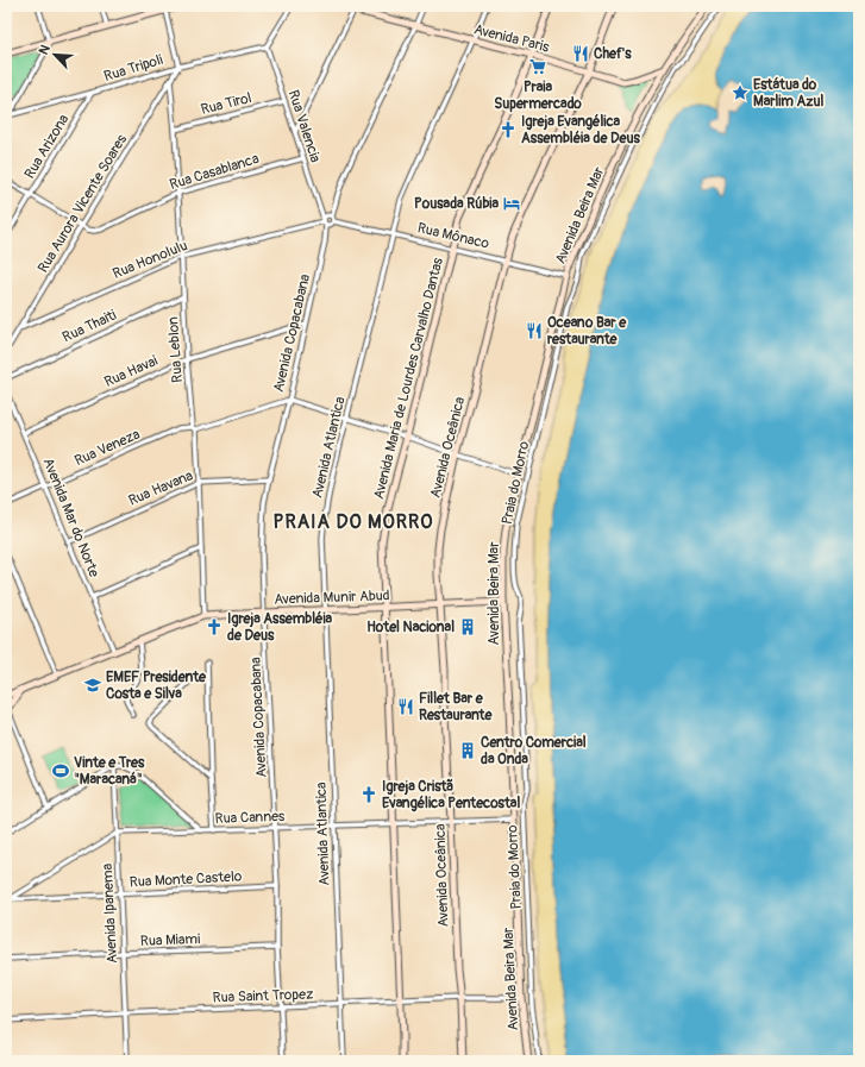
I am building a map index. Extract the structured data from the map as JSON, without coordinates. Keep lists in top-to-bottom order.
{
  "streets": {
    "street": [
      "Avenida Paris",
      "Rua Tripoli",
      "Rua Tirol",
      "Rua Valencia",
      "Rua Arizona",
      "Rua Casablanca",
      "Rua Aurora Vicente Soares",
      "Avenida Beira Mar",
      "Rua Mônaco",
      "Rua Honolulu",
      "Rua Thaiti",
      "Avenida Copacabana",
      "Rua Leblon",
      "Rua Havai",
      "Avenida Maria de Lourdes Carvalho Dantas",
      "Rua Veneza",
      "Avenida Atlantica",
      "Avenida Oceânica",
      "Praia do Morro",
      "Rua Havana",
      "Avenida Mar do Norte",
      "Avenida Munir Abud",
      "Rua Cannes",
      "Rua Monte Castelo",
      "Avenida Ipanema",
      "Rua Miami",
      "Rua Saint Tropez"
    ]
  },
  "crossings": [
    ["Avenida Paris", "Avenida Beira Mar"],
    ["Avenida Paris", "Avenida Copacabana"],
    ["Avenida Paris", "Avenida Maria de Lourdes Carvalho Dantas"],
    ["Avenida Paris", "Avenida Atlantica"],
    ["Avenida Paris", "Avenida Oceânica"],
    ["Rua Tripoli", "Rua Valencia"],
    ["Rua Tripoli", "Rua Arizona"],
    ["Rua Tripoli", "Rua Aurora Vicente Soares"],
    ["Rua Tirol", "Rua Valencia"],
    ["Rua Tirol", "Rua Leblon"],
    ["Rua Valencia", "Rua Casablanca"],
    ["Rua Valencia", "Rua Mônaco"],
    ["Rua Valencia", "Rua Honolulu"],
    ["Rua Valencia", "Avenida Copacabana"],
    ["Rua Casablanca", "Rua Aurora Vicente Soares"],
    ["Rua Casablanca", "Rua Leblon"],
    ["Rua Aurora Vicente Soares", "Rua Honolulu"],
    ["Rua Aurora Vicente Soares", "Rua Leblon"],
    ["Avenida Beira Mar", "Rua Mônaco"],
    ["Avenida Beira Mar", "Avenida Munir Abud"],
    ["Avenida Beira Mar", "Rua Cannes"],
    ["Avenida Beira Mar", "Rua Saint Tropez"],
    ["Rua Mônaco", "Rua Honolulu"],
    ["Rua Mônaco", "Avenida Copacabana"],
    ["Rua Mônaco", "Avenida Maria de Lourdes Carvalho Dantas"],
    ["Rua Mônaco", "Avenida Atlantica"],
    ["Rua Mônaco", "Avenida Oceânica"],
    ["Rua Honolulu", "Avenida Copacabana"],
    ["Rua Honolulu", "Rua Leblon"],
    ["Rua Thaiti", "Rua Leblon"],
    ["Avenida Copacabana", "Rua Havai"],
    ["Avenida Copacabana", "Rua Veneza"],
    ["Avenida Copacabana", "Rua Havana"],
    ["Avenida Copacabana", "Avenida Munir Abud"],
    ["Avenida Copacabana", "Rua Cannes"],
    ["Avenida Copacabana", "Rua Monte Castelo"],
    ["Avenida Copacabana", "Rua Miami"],
    ["Avenida Copacabana", "Rua Saint Tropez"],
    ["Rua Leblon", "Rua Havai"],
    ["Rua Leblon", "Rua Veneza"],
    ["Rua Leblon", "Rua Havana"],
    ["Rua Leblon", "Avenida Munir Abud"],
    ["Rua Havai", "Avenida Mar do Norte"],
    ["Avenida Maria de Lourdes Carvalho Dantas", "Avenida Munir Abud"],
    ["Avenida Maria de Lourdes Carvalho Dantas", "Rua Cannes"],
    ["Avenida Maria de Lourdes Carvalho Dantas", "Rua Saint Tropez"],
    ["Rua Veneza", "Avenida Mar do Norte"],
    ["Avenida Atlantica", "Avenida Munir Abud"],
    ["Avenida Atlantica", "Rua Cannes"],
    ["Avenida Atlantica", "Rua Saint Tropez"],
    ["Avenida Oceânica", "Avenida Munir Abud"],
    ["Avenida Oceânica", "Rua Cannes"],
    ["Avenida Oceânica", "Rua Saint Tropez"],
    ["Rua Havana", "Avenida Mar do Norte"],
    ["Avenida Mar do Norte", "Avenida Munir Abud"],
    ["Rua Cannes", "Avenida Ipanema"],
    ["Rua Monte Castelo", "Avenida Ipanema"],
    ["Avenida Ipanema", "Rua Miami"],
    ["Avenida Ipanema", "Rua Saint Tropez"]
  ],
  "districts": ["PRAIA DO MORRO"],
  "places": {
    "restaurant": ["Chef's", "Oceano Bar e restaurante", "Fillet Bar e Restaurante"],
    "supermarket": ["Praia Supermercado"],
    "place": ["Estátua do Marlim Azul"],
    "church": ["Igreja Evangélica Assembléia de Deus", "Igreja Assembléia de Deus", "Igreja Cristã Evangélica Pentecostal"],
    "hotel": ["Pousada Rúbia"],
    "building": ["Hotel Nacional", "Centro Comercial da Onda"],
    "school or university": ["EMEF Presidente Costa e Silva"],
    "sports": ["Vinte e Tres \"Maracaná\""]
  },
  "north": "top left"
}
